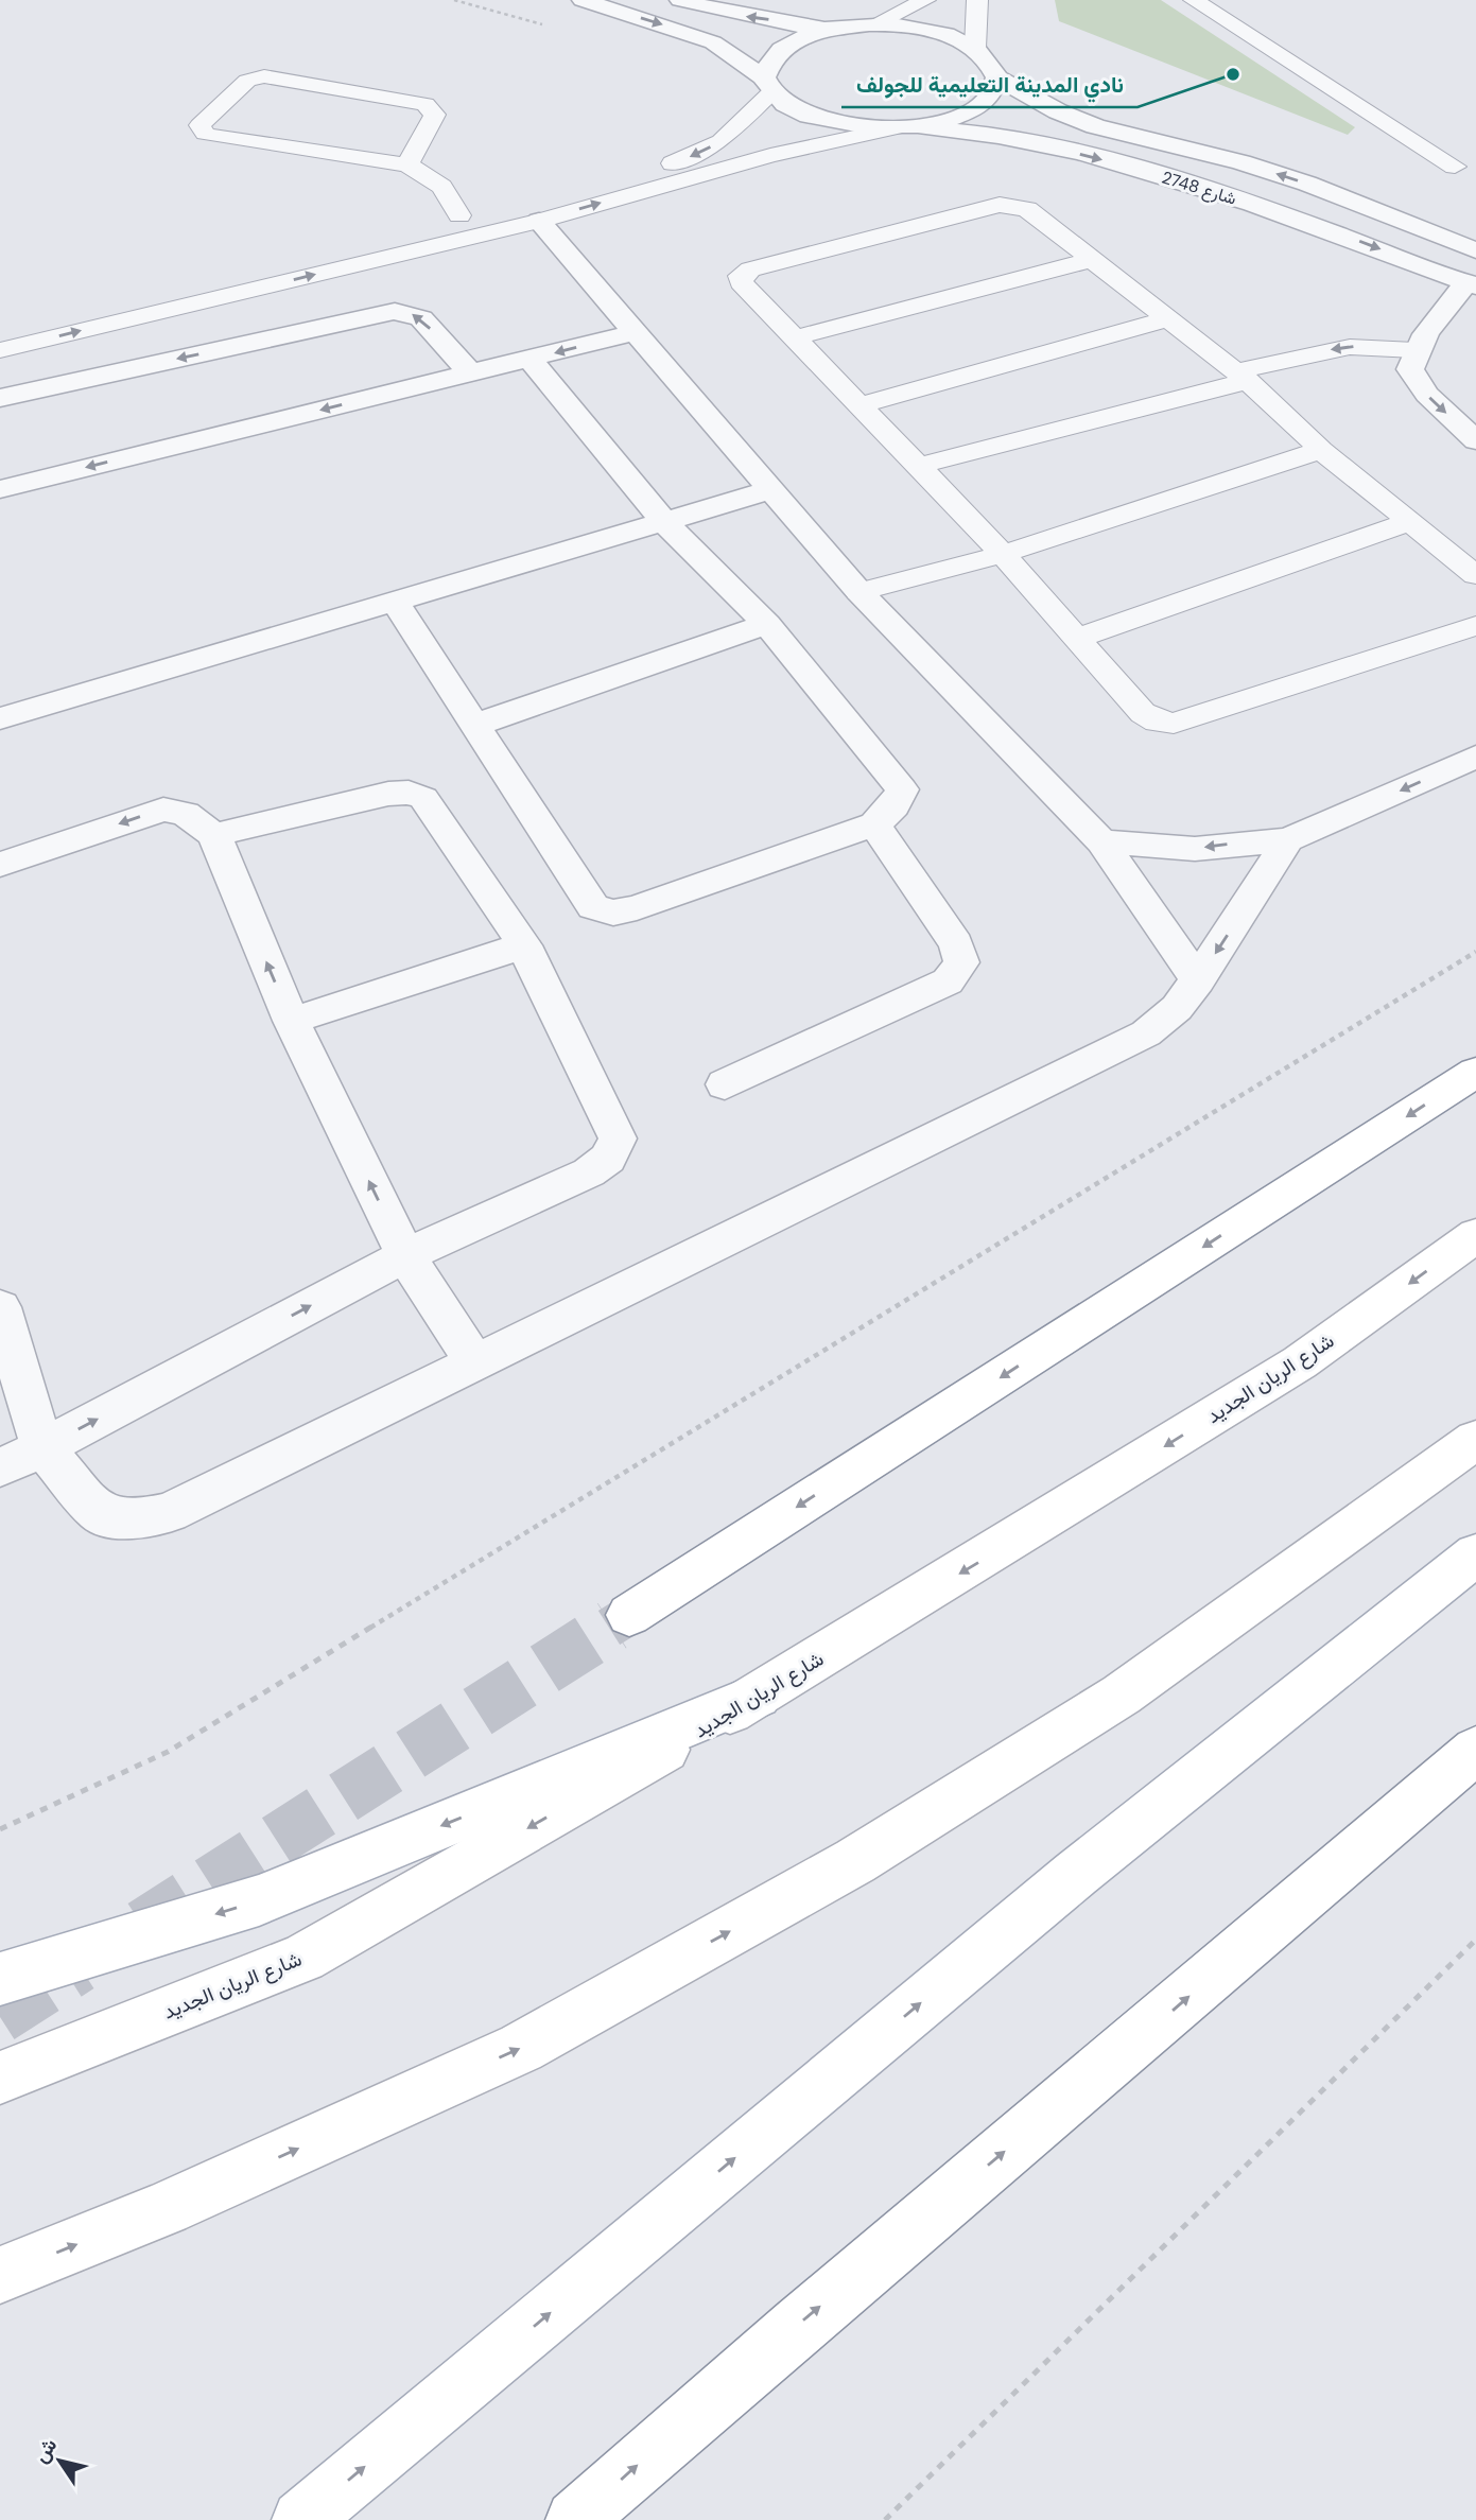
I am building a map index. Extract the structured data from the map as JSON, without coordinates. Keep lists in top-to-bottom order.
{
  "streets": {
    "main road": ["شارع الريان الجديد"],
    "street": ["شارع 2748"]
  },
  "places": ["نادي المدينة التعليمية للجولف"],
  "north": "top left"
}
